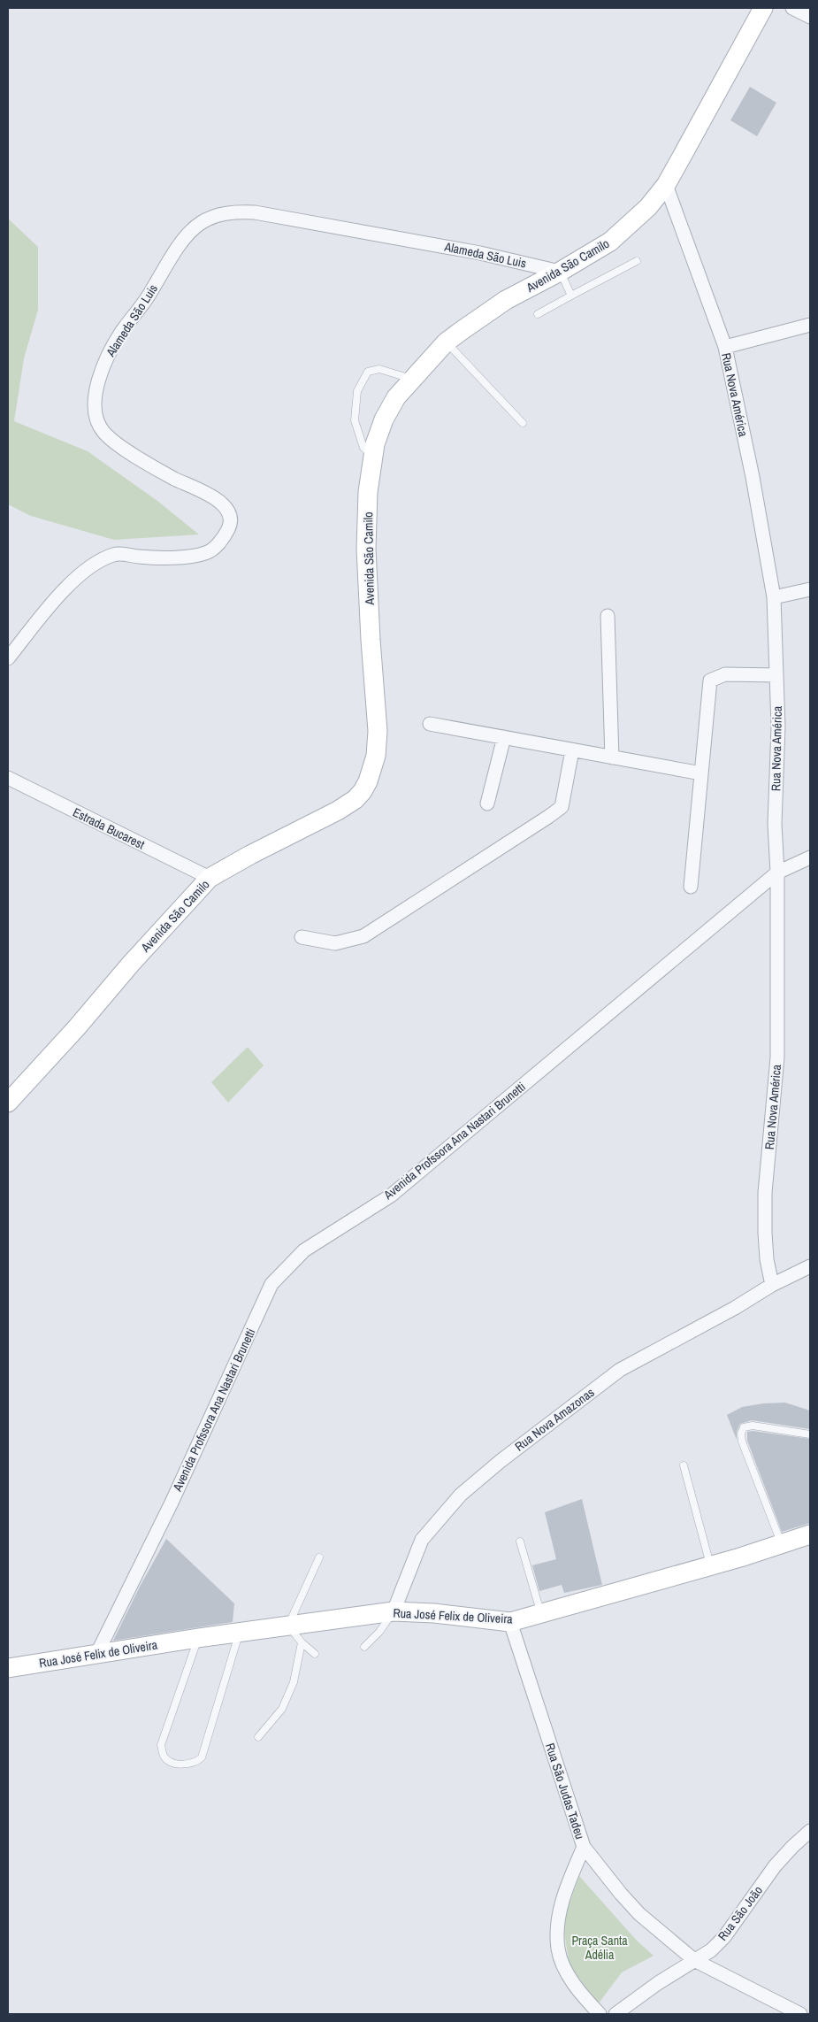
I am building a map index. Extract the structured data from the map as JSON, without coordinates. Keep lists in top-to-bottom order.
{
  "streets": {
    "main road": ["Avenida São Camilo", "Rua José Felix de Oliveira"],
    "street": [
      "Alameda São Luis",
      "Rua Nova América",
      "Estrada Bucarest",
      "Avenida Profssora Ana Nastari Brunetti",
      "Rua Nova Amazonas",
      "Rua São Judas Tadeu",
      "Rua São João"
    ]
  },
  "crossings": [
    ["Alameda São Luis", "Avenida São Camilo"],
    ["Avenida São Camilo", "Rua Nova América"],
    ["Avenida São Camilo", "Estrada Bucarest"],
    ["Rua Nova América", "Avenida Profssora Ana Nastari Brunetti"],
    ["Rua Nova América", "Rua Nova Amazonas"],
    ["Avenida Profssora Ana Nastari Brunetti", "Rua José Felix de Oliveira"],
    ["Rua Nova Amazonas", "Rua José Felix de Oliveira"],
    ["Rua José Felix de Oliveira", "Rua São Judas Tadeu"],
    ["Rua São Judas Tadeu", "Rua São João"]
  ],
  "parks": ["Praça Santa Adélia"]
}
